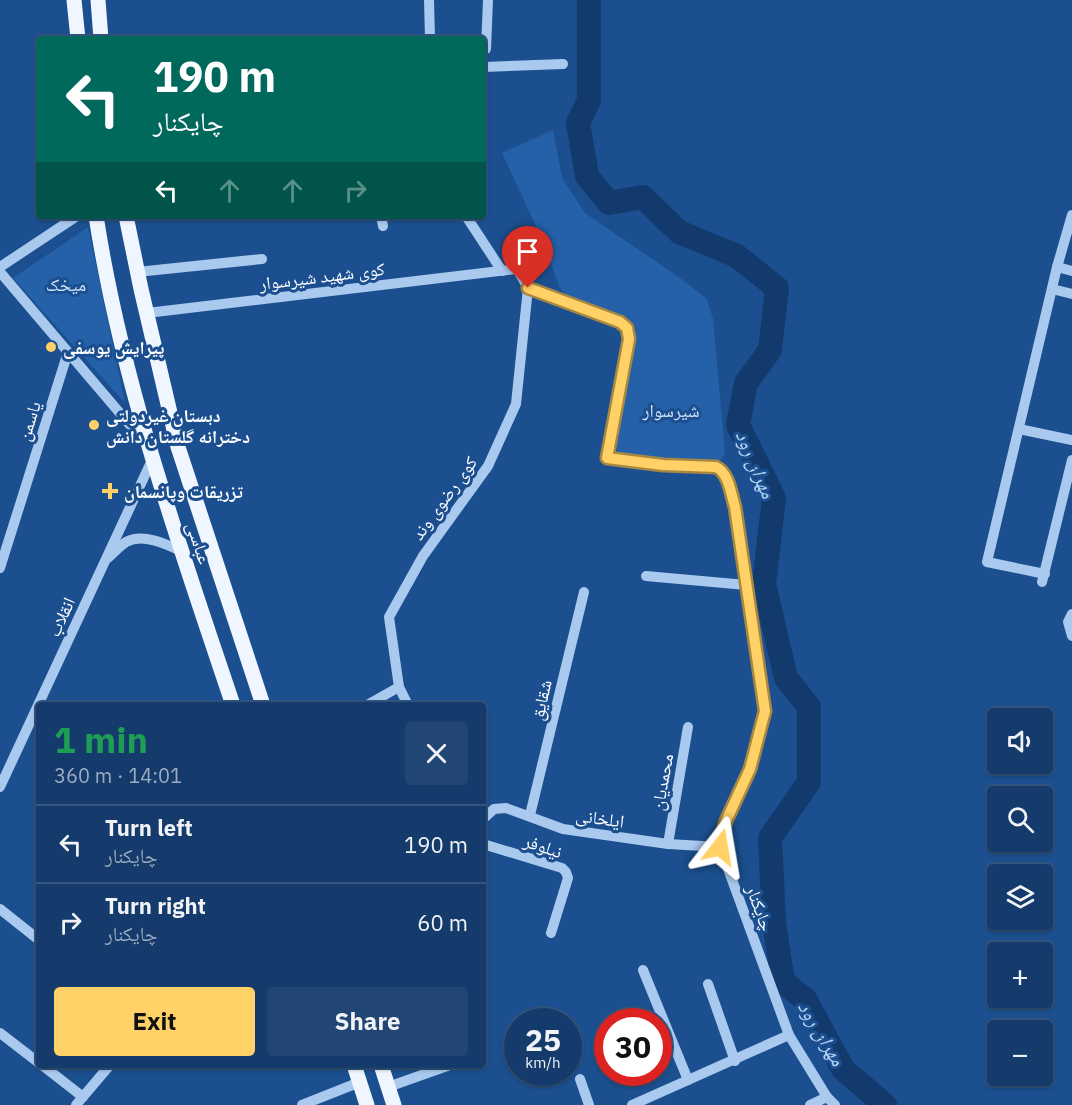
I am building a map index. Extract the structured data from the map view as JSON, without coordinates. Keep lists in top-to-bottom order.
{
  "streets": {
    "main road": ["عباسى"],
    "street": [
      "کوی شهید شیرسوار",
      "یاسمن",
      "کوی رضوی وند",
      "انقلاب",
      "شقایق",
      "محمدیان",
      "ایلخانی",
      "نیلوفر",
      "چایکنار"
    ]
  },
  "crossings": [
    ["کوی شهید شیرسوار", "عباسى"],
    ["عباسى", "انقلاب"],
    ["شقایق", "ایلخانی"],
    ["محمدیان", "ایلخانی"],
    ["ایلخانی", "چایکنار"]
  ],
  "water": ["مهران رود"],
  "parks": ["میخک", "شیرسوار"],
  "places": {
    "other": ["پیرایش یوسفی", "دبستان غیردولتی دخترانه گلستان دانش"],
    "health": ["تزریقات وپانسمان"]
  },
  "page": {
    "turn": ["190 m", "چایکنار"],
    "heading": ["1 min", "360 m · 14:01"],
    "map_buttons": ["+", "−"],
    "list": [
      {
        "name": "Turn left",
        "note": "چایکنار",
        "value": "190 m"
      },
      {
        "name": "Turn right",
        "note": "چایکنار",
        "value": "60 m"
      }
    ],
    "buttons": ["Exit", "Share"],
    "speed": "25 km/h",
    "limit": "30"
  }
}
